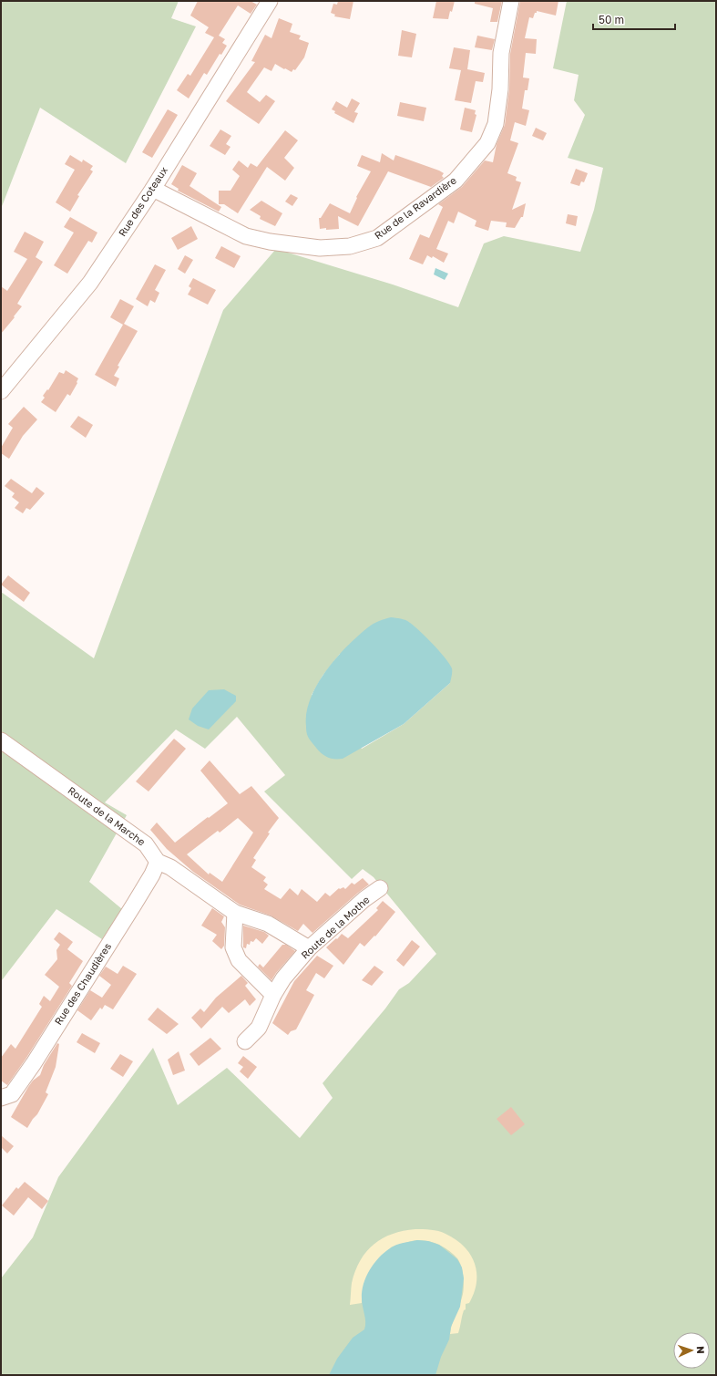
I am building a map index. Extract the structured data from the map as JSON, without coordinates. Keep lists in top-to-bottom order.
{
  "streets": {
    "street": [
      "Rue des Coteaux",
      "Rue de la Ravardière",
      "Route de la Marche",
      "Route de la Mothe",
      "Rue des Chaudières"
    ]
  },
  "crossings": [
    ["Rue des Coteaux", "Rue de la Ravardière"],
    ["Route de la Marche", "Rue des Chaudières"]
  ],
  "scale_bar": "50 m",
  "north": "right"
}
